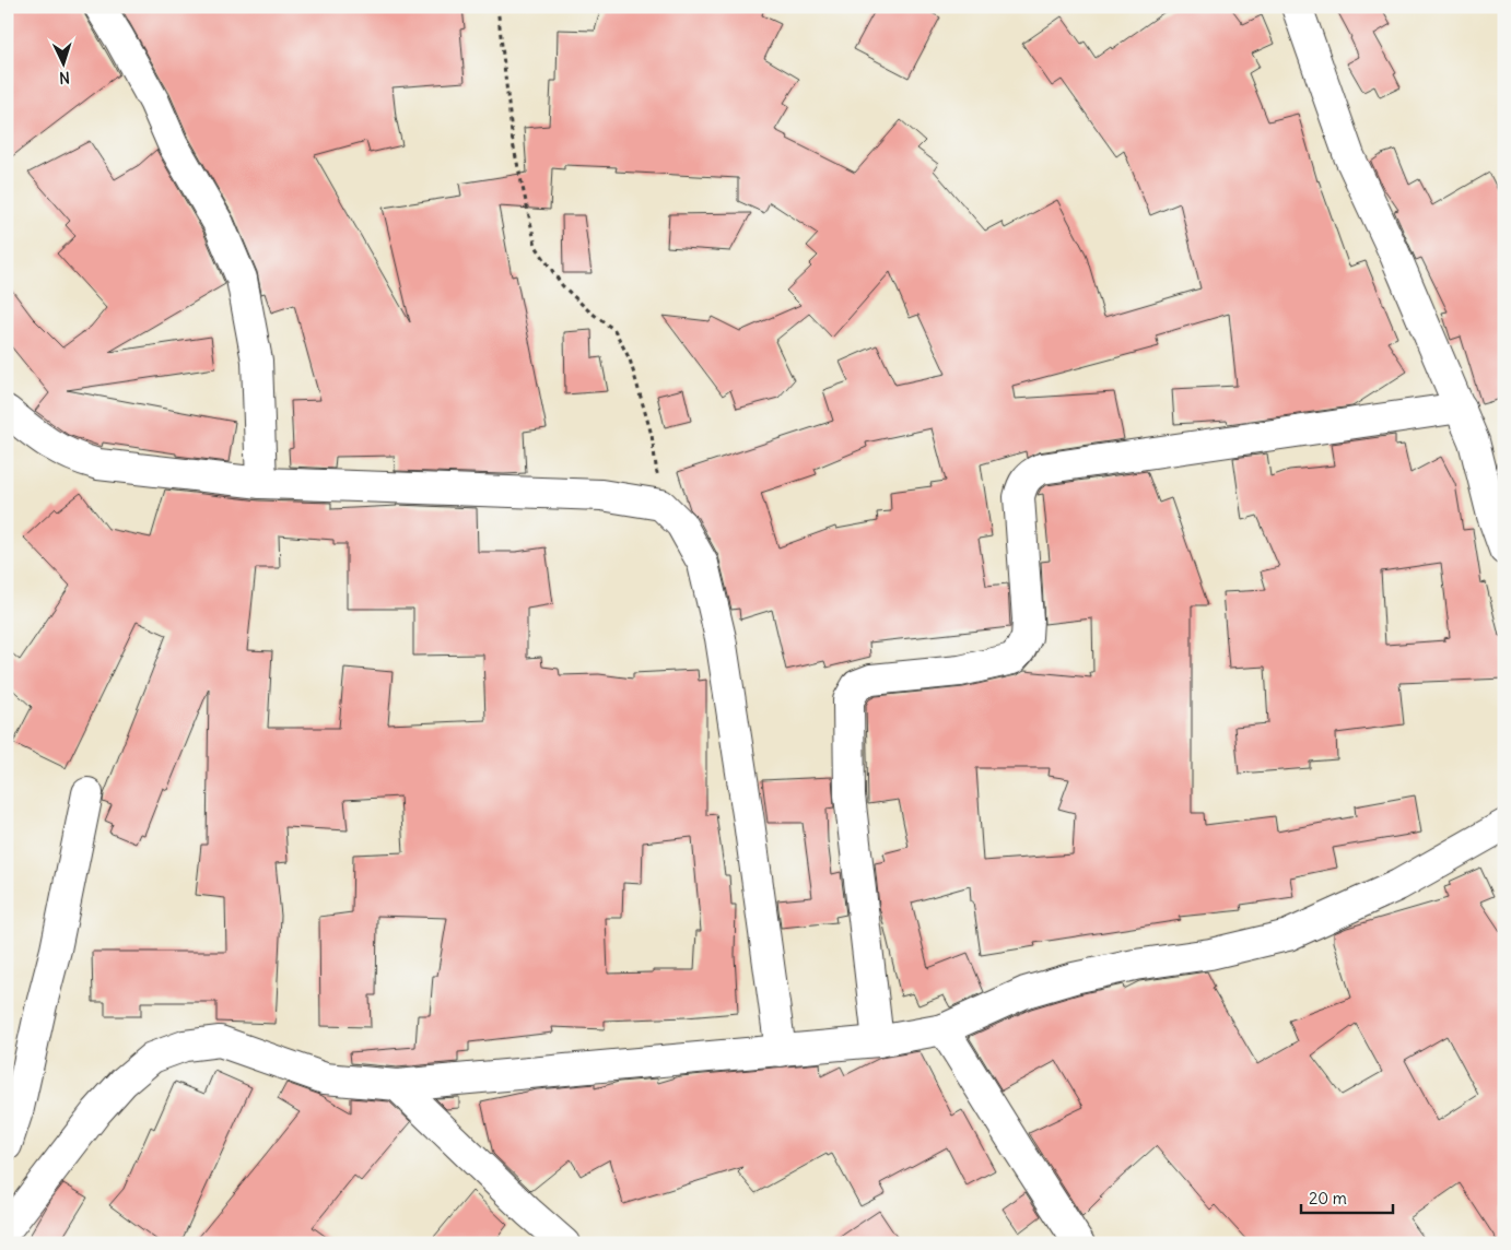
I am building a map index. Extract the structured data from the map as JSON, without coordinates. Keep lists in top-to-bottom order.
{
  "scale_bar": "20 m",
  "north": "bottom"
}
